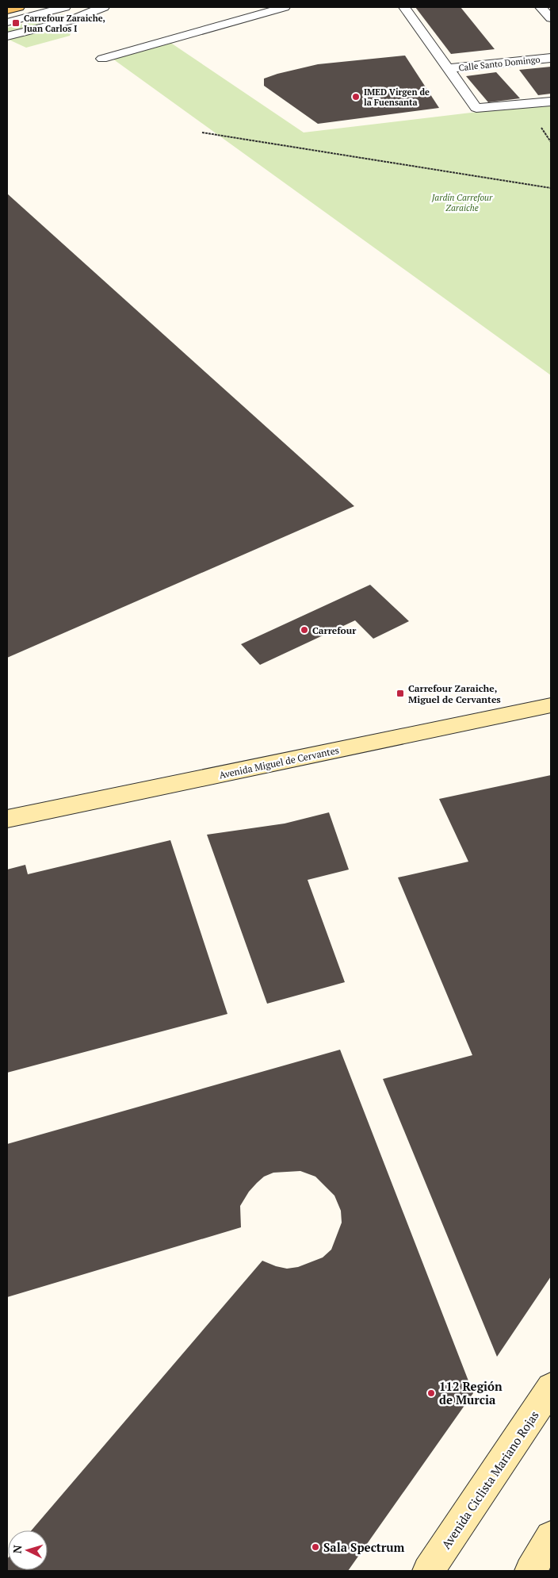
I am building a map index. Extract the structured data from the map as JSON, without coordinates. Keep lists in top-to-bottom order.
{
  "streets": {
    "main road": ["Avenida Miguel de Cervantes", "Avenida Ciclista Mariano Rojas"],
    "street": ["Calle Santo Domingo"]
  },
  "parks": ["Jardín Carrefour Zaraiche"],
  "places": {
    "transit": ["Carrefour Zaraiche, Juan Carlos I", "Carrefour Zaraiche, Miguel de Cervantes"],
    "other": [
      "IMED Virgen de la Fuensanta",
      "Carrefour",
      "112 Región de Murcia",
      "Sala Spectrum"
    ]
  },
  "north": "left"
}
